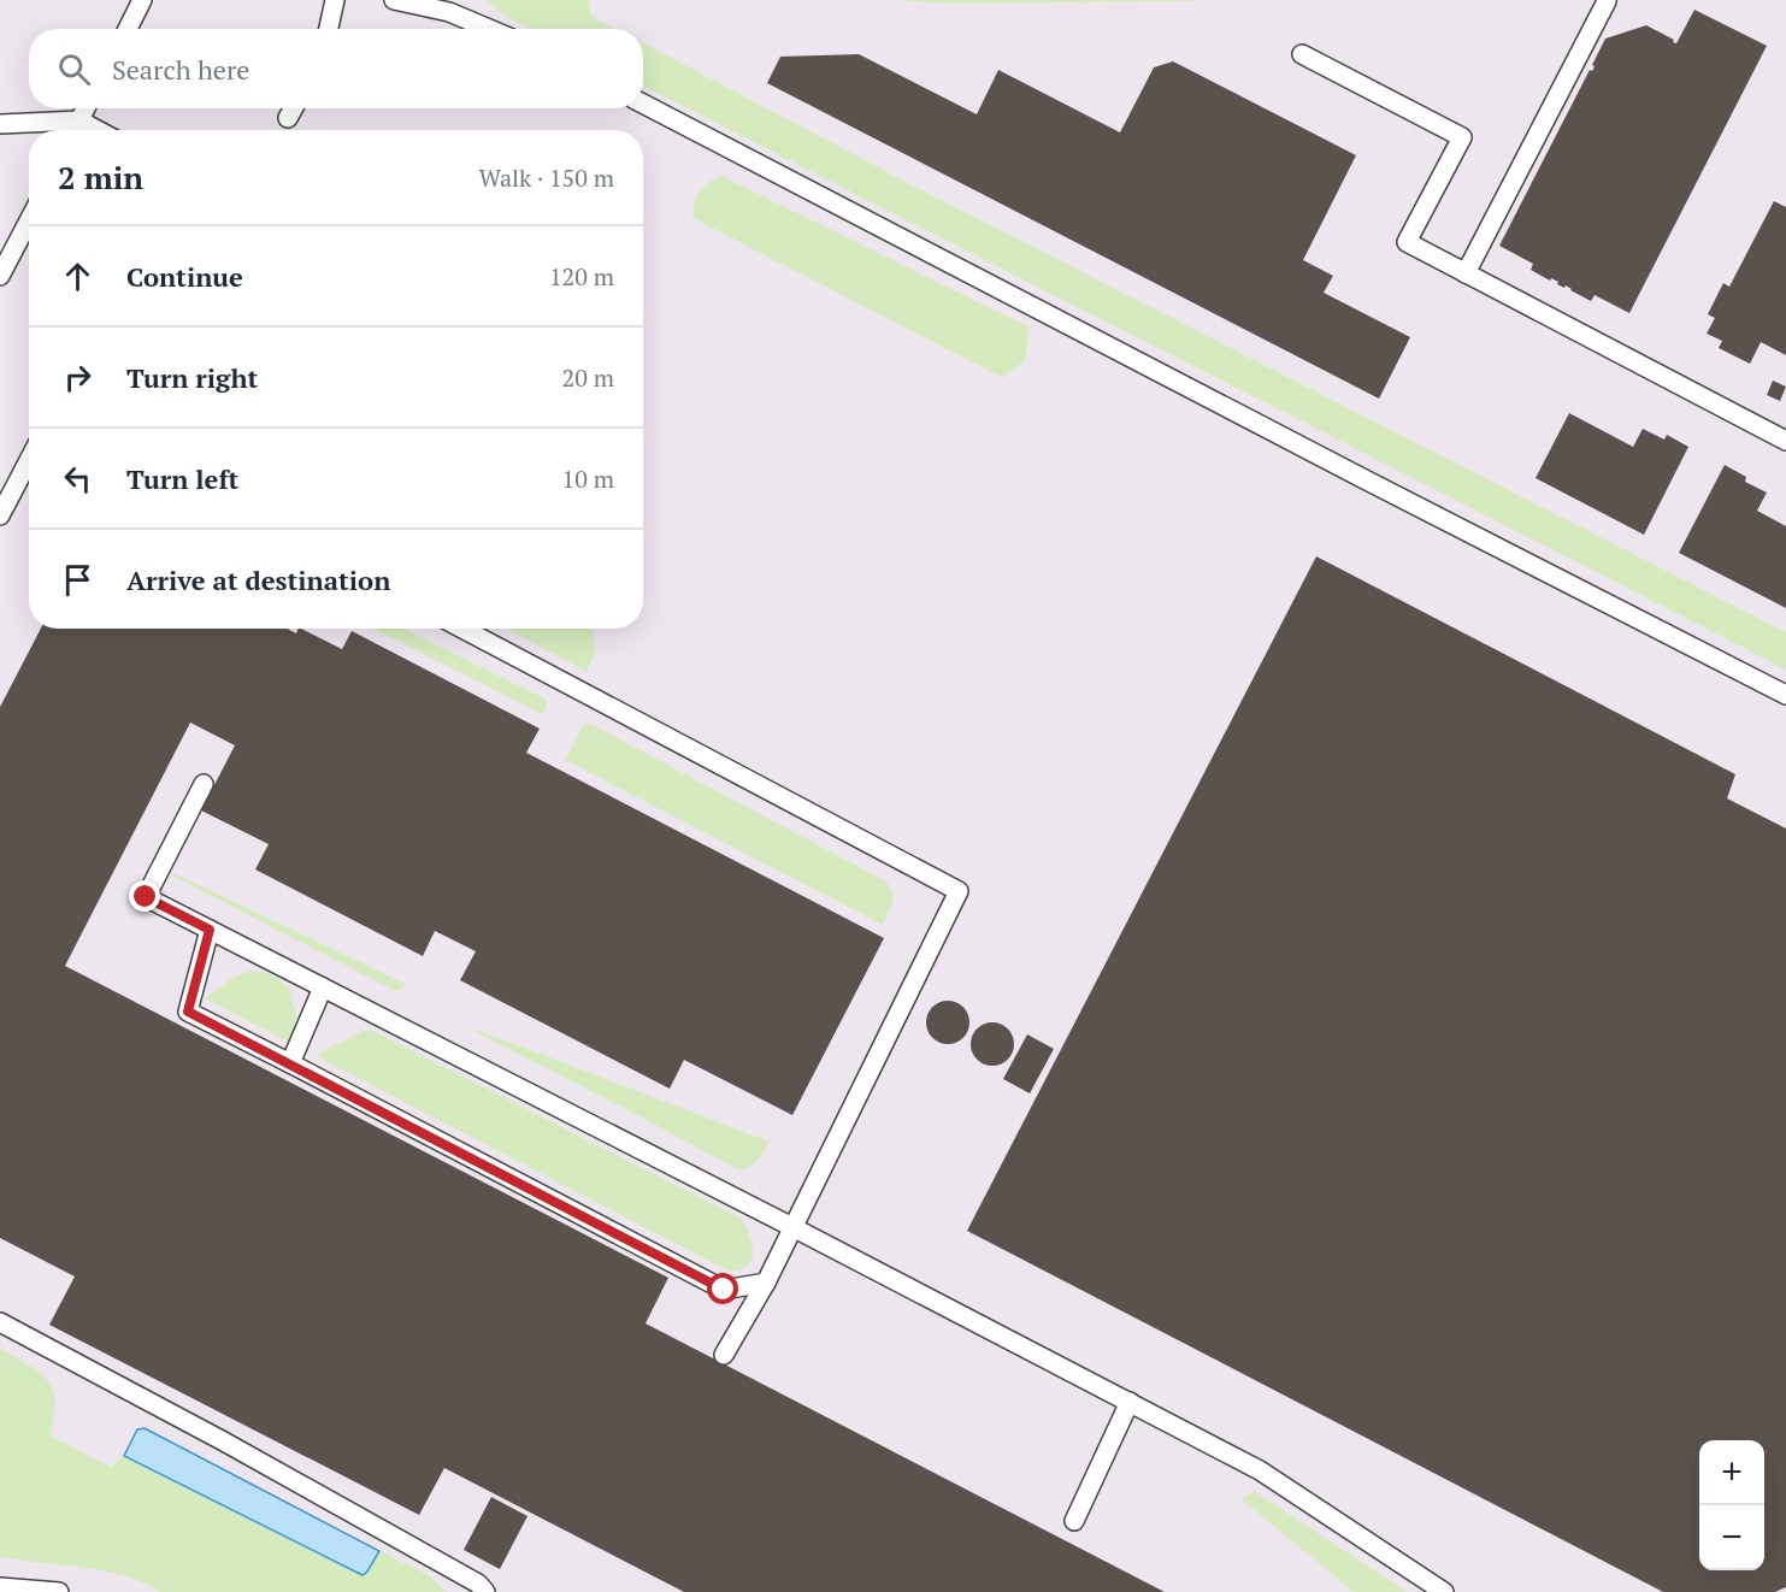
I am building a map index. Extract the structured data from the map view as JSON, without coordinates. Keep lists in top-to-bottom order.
{
  "page": {
    "search": "Search here",
    "heading": ["2 min", "Walk · 150 m"],
    "list": [
      ["Continue", "120 m"],
      ["Turn right", "20 m"],
      ["Turn left", "10 m"],
      "Arrive at destination"
    ],
    "map_buttons": ["+", "−"]
  }
}
